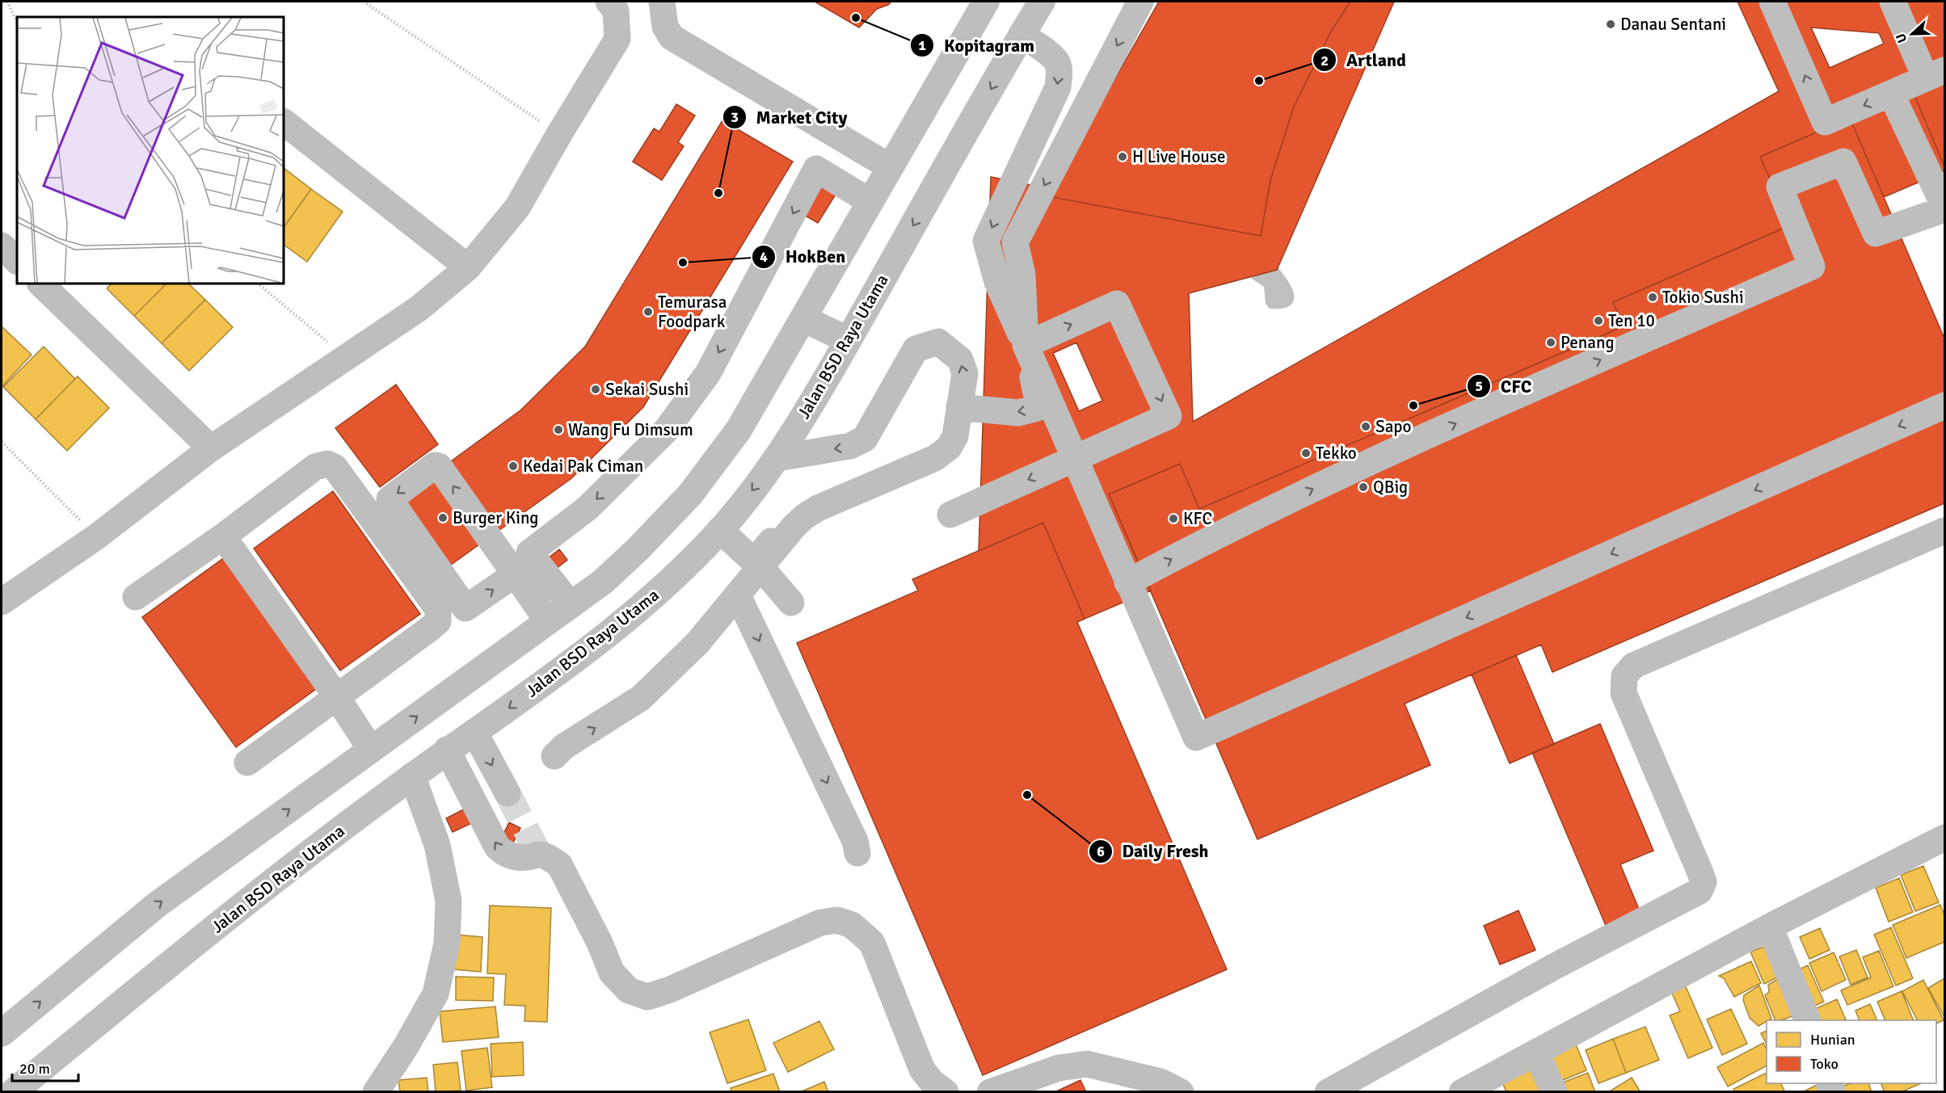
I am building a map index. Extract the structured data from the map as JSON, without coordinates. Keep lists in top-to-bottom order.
{
  "streets": {
    "main road": ["Jalan BSD Raya Utama"]
  },
  "places": [
    "Kopitagram",
    "Danau Sentani",
    "Artland",
    "H Live House",
    "Market City",
    "HokBen",
    "Tokio Sushi",
    "Temurasa Foodpark",
    "Ten 10",
    "Penang",
    "Sekai Sushi",
    "CFC",
    "Sapo",
    "Wang Fu Dimsum",
    "Tekko",
    "Kedai Pak Ciman",
    "QBig",
    "Burger King",
    "KFC",
    "Daily Fresh"
  ],
  "legend": ["Hunian", "Toko"],
  "scale_bar": "20 m",
  "north": "left"
}
